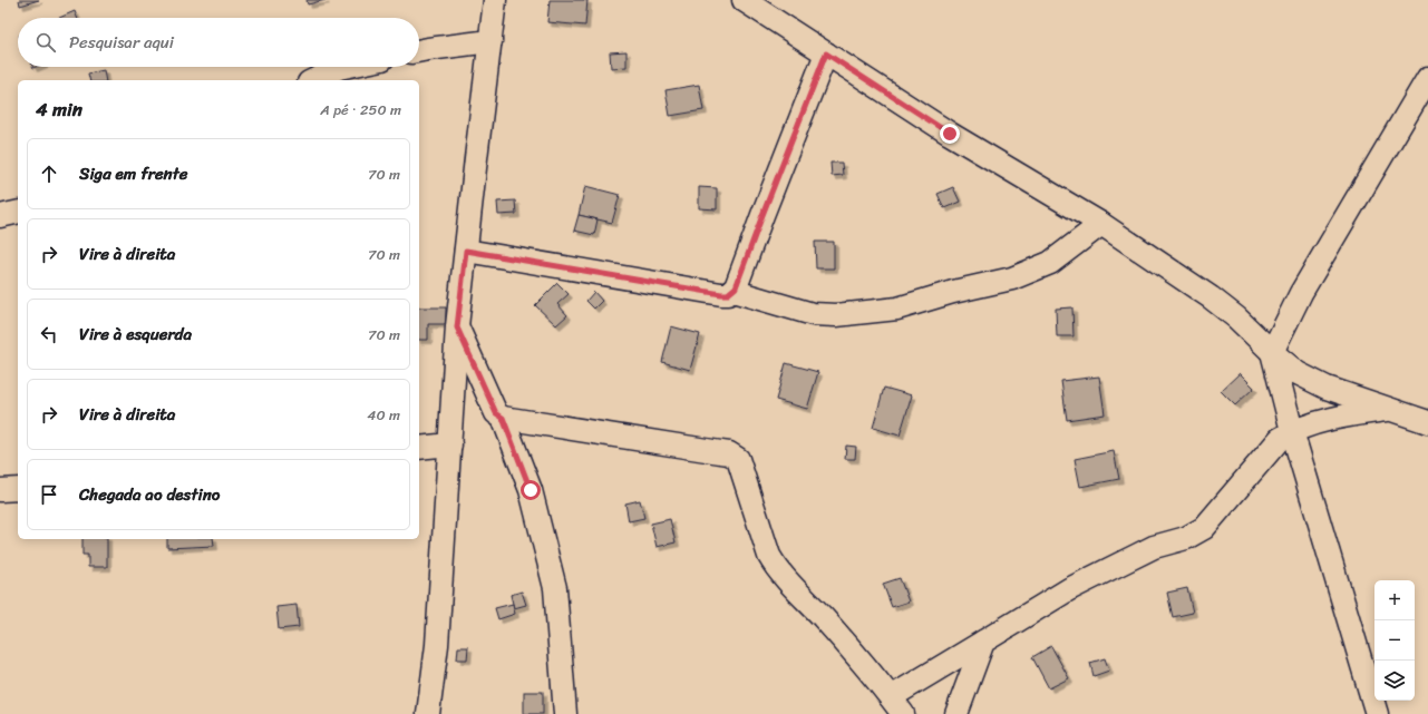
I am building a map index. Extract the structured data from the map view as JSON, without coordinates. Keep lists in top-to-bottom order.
{
  "page": {
    "search": "Pesquisar aqui",
    "heading": ["4 min", "A pé · 250 m"],
    "list": [
      ["Siga em frente", "70 m"],
      ["Vire à direita", "70 m"],
      ["Vire à esquerda", "70 m"],
      ["Vire à direita", "40 m"],
      "Chegada ao destino"
    ],
    "map_buttons": ["+", "−"]
  }
}
